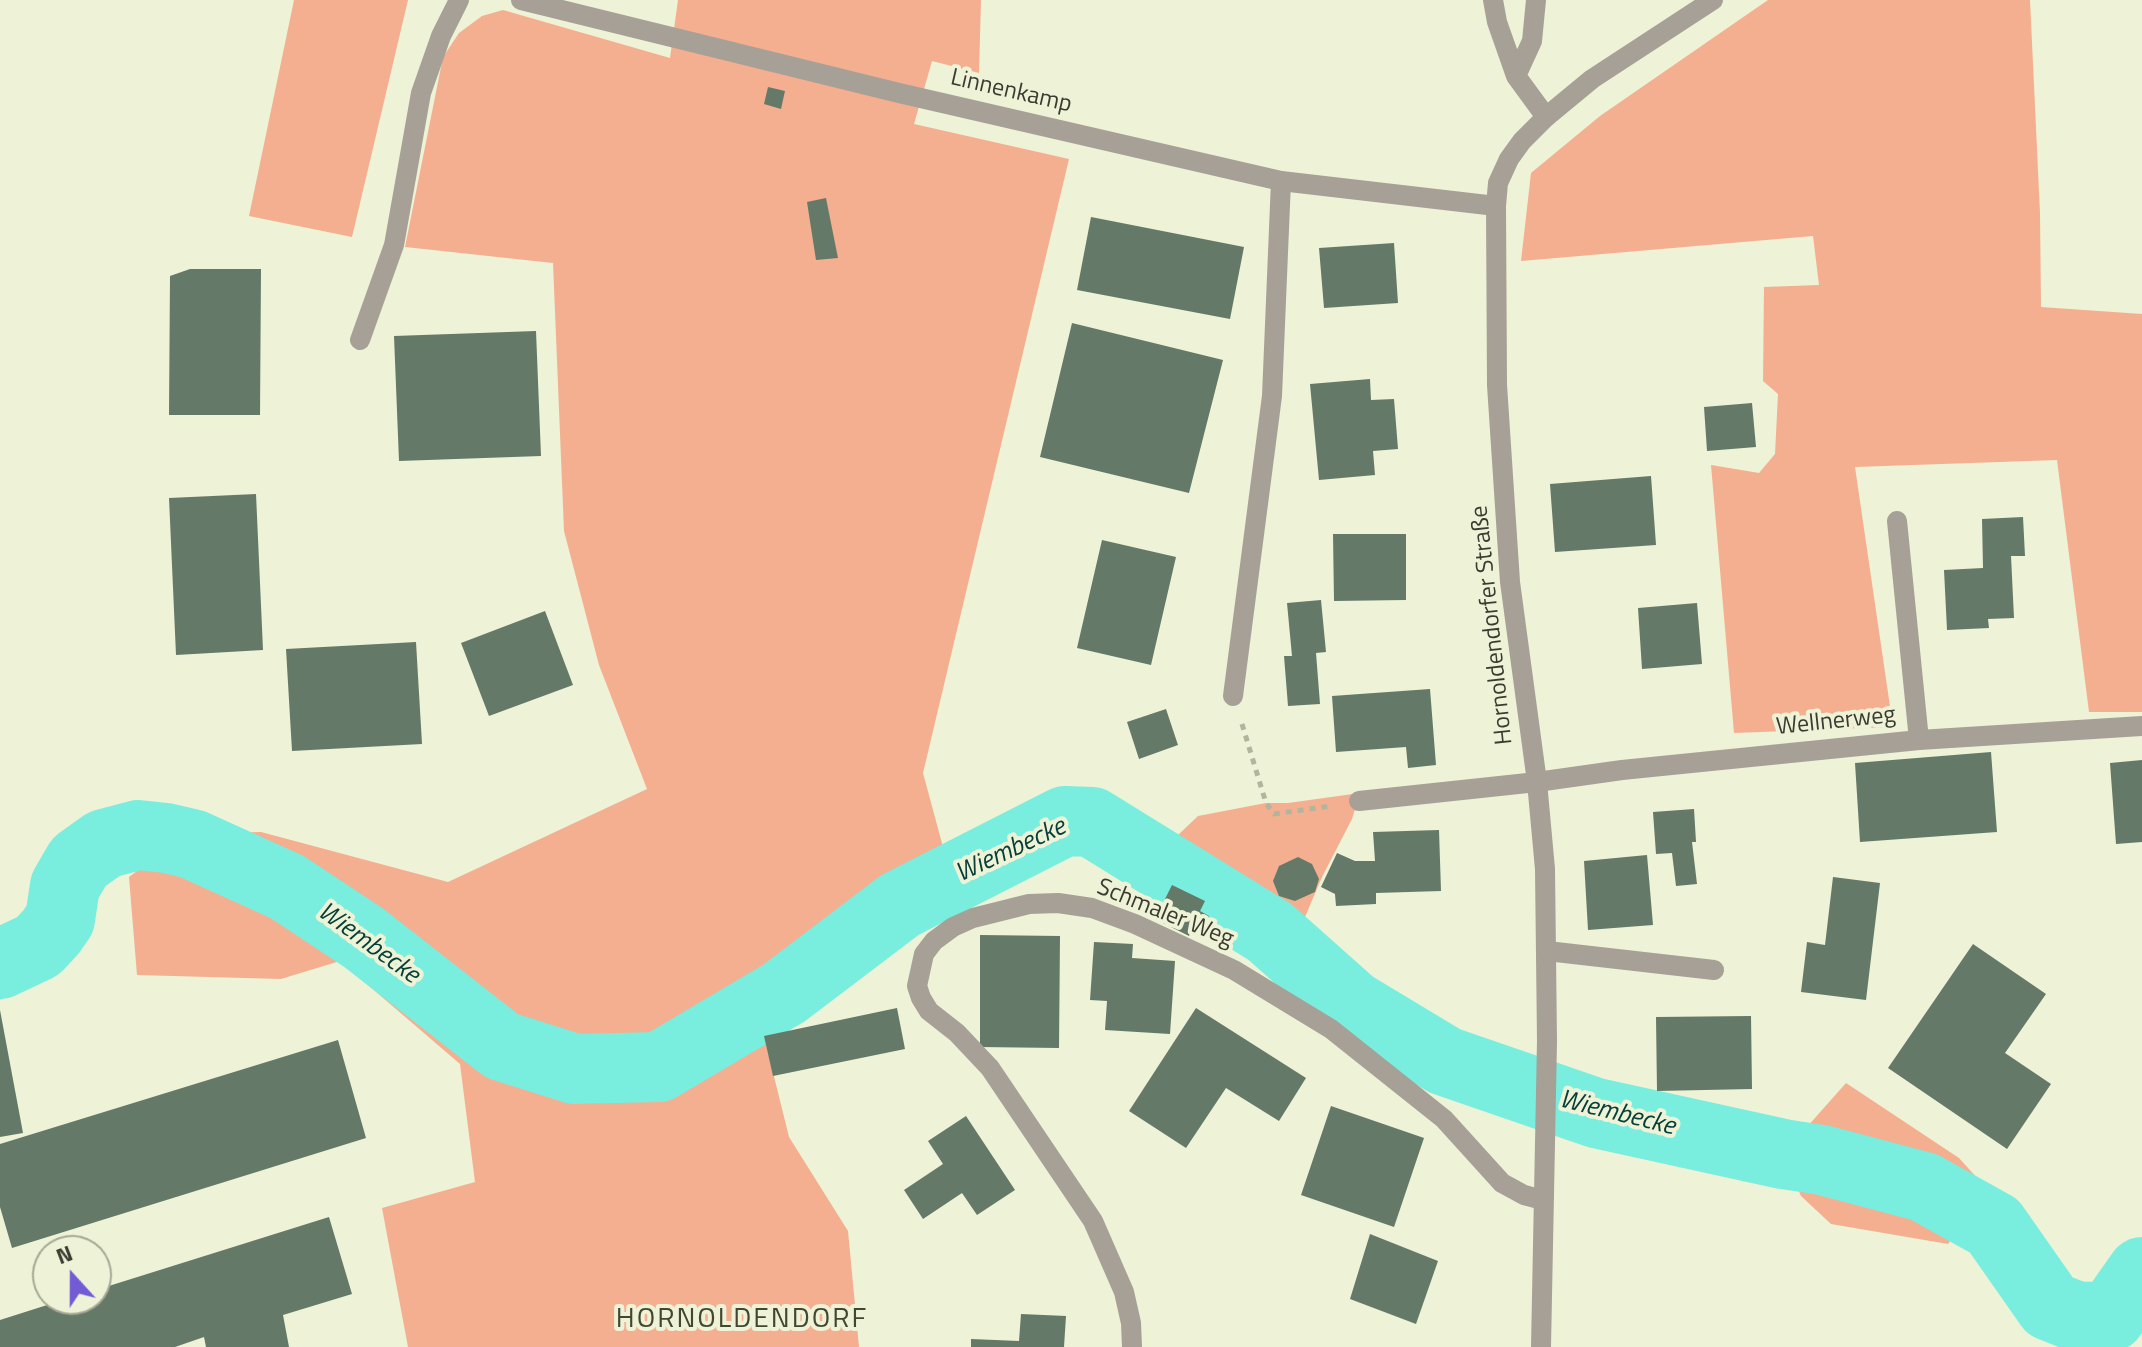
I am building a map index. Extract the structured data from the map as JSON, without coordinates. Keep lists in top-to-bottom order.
{
  "streets": {
    "street": [
      "Linnenkamp",
      "Hornoldendorfer Straße",
      "Wellnerweg",
      "Schmaler Weg"
    ]
  },
  "crossings": [
    ["Linnenkamp", "Hornoldendorfer Straße"],
    ["Hornoldendorfer Straße", "Wellnerweg"],
    ["Hornoldendorfer Straße", "Schmaler Weg"]
  ],
  "districts": ["HORNOLDENDORF"],
  "water": ["Wiembecke"],
  "north": "top"
}
